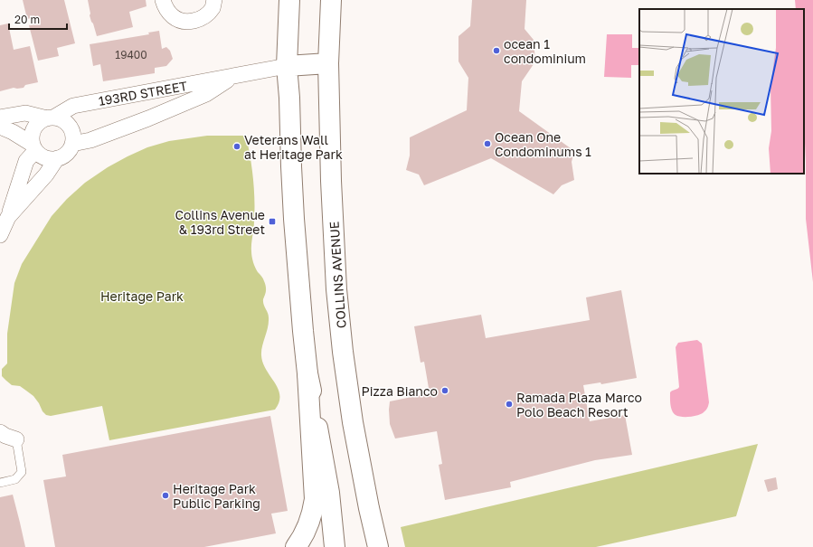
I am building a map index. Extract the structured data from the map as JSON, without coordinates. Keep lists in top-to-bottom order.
{
  "streets": {
    "main road": ["COLLINS AVENUE"],
    "street": ["193RD STREET"]
  },
  "parks": ["Heritage Park"],
  "places": {
    "other": [
      "ocean 1 condominium",
      "Ocean One Condominums 1",
      "Veterans Wall at Heritage Park",
      "Pizza Bianco",
      "Ramada Plaza Marco Polo Beach Resort",
      "Heritage Park Public Parking"
    ],
    "transit": ["Collins Avenue & 193rd Street"]
  },
  "house_numbers": ["19400"],
  "scale_bar": "20 m"
}
